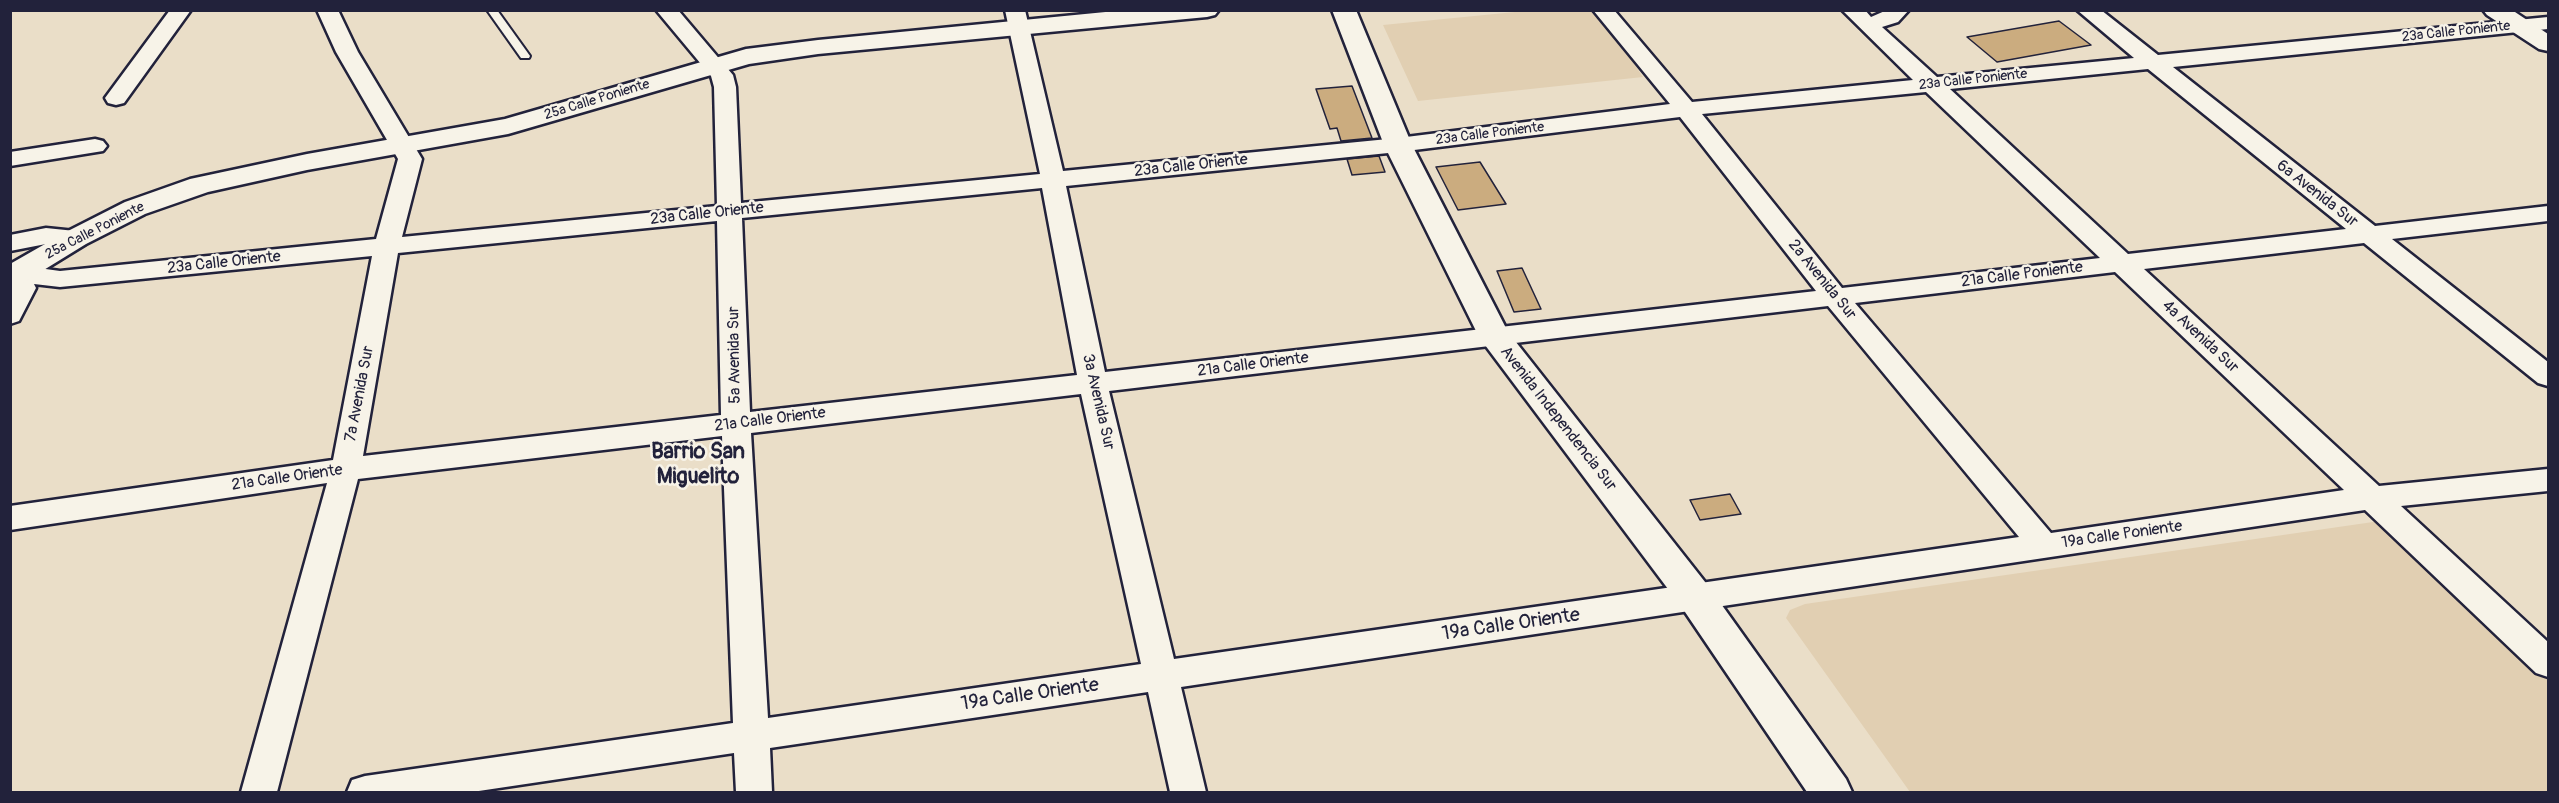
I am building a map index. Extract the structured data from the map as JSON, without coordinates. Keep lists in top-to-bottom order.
{
  "streets": {
    "street": [
      "23a Calle Poniente",
      "25a Calle Poniente",
      "23a Calle Oriente",
      "6a Avenida Sur",
      "21a Calle Poniente",
      "2a Avenida Sur",
      "4a Avenida Sur",
      "5a Avenida Sur",
      "21a Calle Oriente",
      "7a Avenida Sur",
      "3a Avenida Sur",
      "Avenida Independencia Sur",
      "19a Calle Poniente",
      "19a Calle Oriente"
    ]
  },
  "crossings": [
    ["23a Calle Poniente", "23a Calle Oriente"],
    ["23a Calle Poniente", "6a Avenida Sur"],
    ["23a Calle Poniente", "2a Avenida Sur"],
    ["23a Calle Poniente", "4a Avenida Sur"],
    ["23a Calle Poniente", "Avenida Independencia Sur"],
    ["25a Calle Poniente", "23a Calle Oriente"],
    ["25a Calle Poniente", "5a Avenida Sur"],
    ["25a Calle Poniente", "7a Avenida Sur"],
    ["25a Calle Poniente", "3a Avenida Sur"],
    ["23a Calle Oriente", "5a Avenida Sur"],
    ["23a Calle Oriente", "7a Avenida Sur"],
    ["23a Calle Oriente", "3a Avenida Sur"],
    ["23a Calle Oriente", "Avenida Independencia Sur"],
    ["6a Avenida Sur", "21a Calle Poniente"],
    ["21a Calle Poniente", "2a Avenida Sur"],
    ["21a Calle Poniente", "4a Avenida Sur"],
    ["21a Calle Poniente", "21a Calle Oriente"],
    ["21a Calle Poniente", "Avenida Independencia Sur"],
    ["2a Avenida Sur", "19a Calle Poniente"],
    ["4a Avenida Sur", "19a Calle Poniente"],
    ["5a Avenida Sur", "21a Calle Oriente"],
    ["5a Avenida Sur", "19a Calle Oriente"],
    ["21a Calle Oriente", "7a Avenida Sur"],
    ["21a Calle Oriente", "3a Avenida Sur"],
    ["21a Calle Oriente", "Avenida Independencia Sur"],
    ["3a Avenida Sur", "19a Calle Oriente"],
    ["Avenida Independencia Sur", "19a Calle Poniente"],
    ["Avenida Independencia Sur", "19a Calle Oriente"],
    ["19a Calle Poniente", "19a Calle Oriente"]
  ],
  "districts": ["Barrio San Miguelito"]
}
